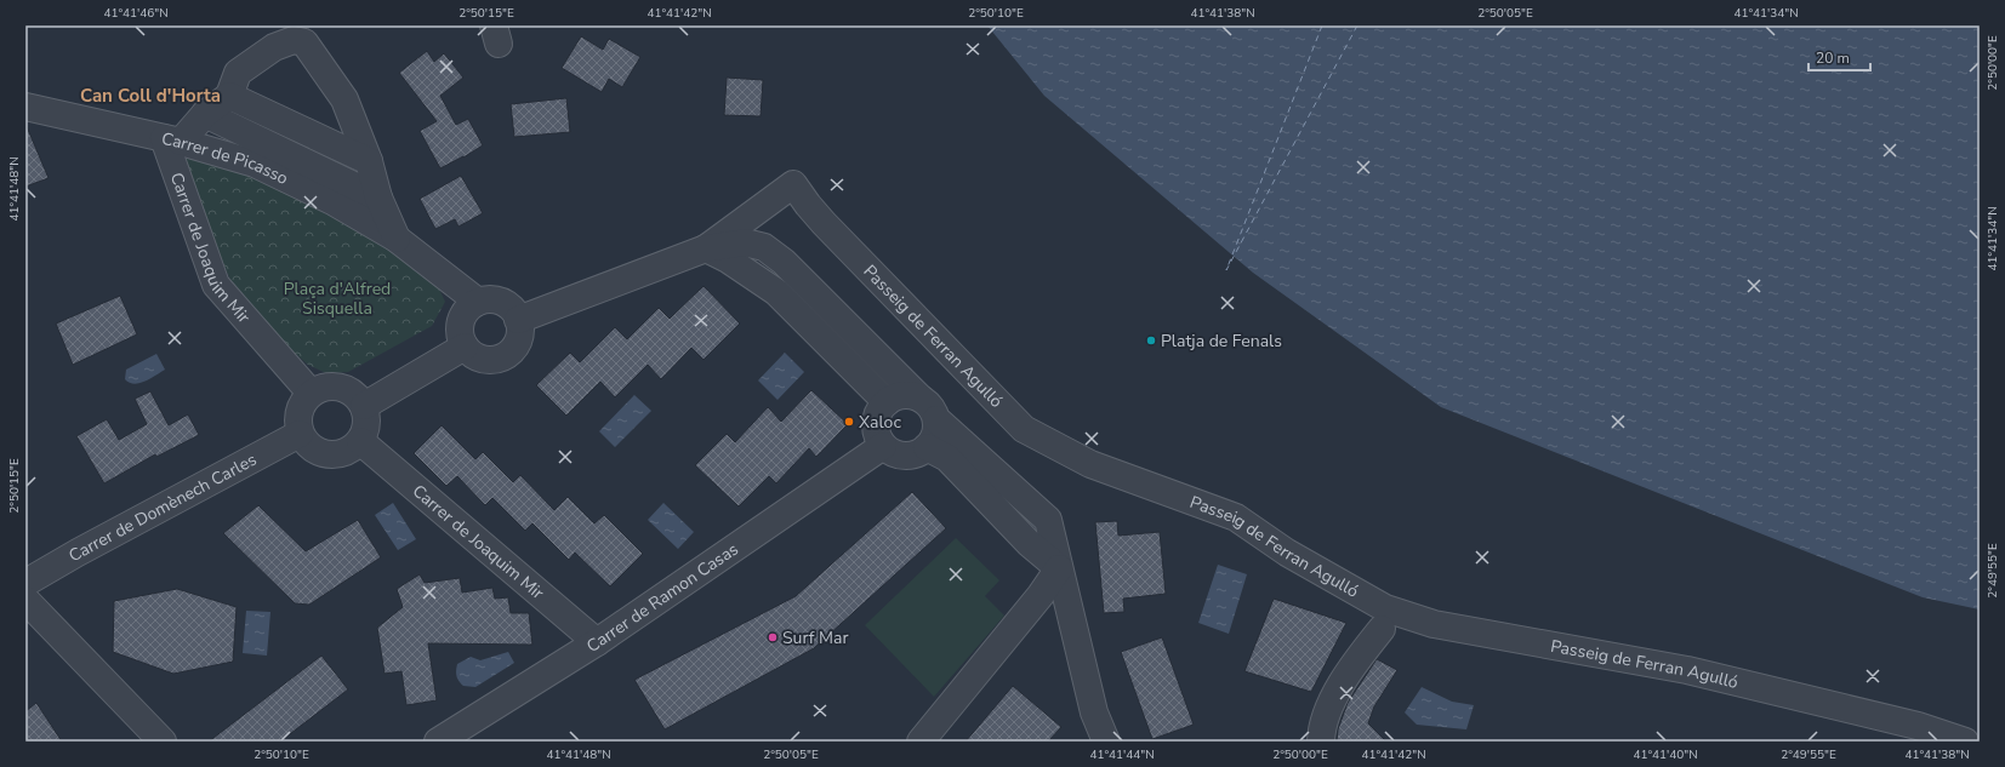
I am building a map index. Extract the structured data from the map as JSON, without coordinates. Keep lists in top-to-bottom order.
{
  "streets": {
    "street": [
      "Carrer de Picasso",
      "Carrer de Joaquim Mir",
      "Passeig de Ferran Agulló",
      "Carrer de Domènech Carles",
      "Carrer de Ramon Casas"
    ]
  },
  "crossings": [
    ["Carrer de Picasso", "Carrer de Joaquim Mir"],
    ["Carrer de Joaquim Mir", "Carrer de Domènech Carles"],
    ["Carrer de Joaquim Mir", "Carrer de Ramon Casas"]
  ],
  "districts": ["Can Coll d'Horta"],
  "parks": ["Plaça d'Alfred Sisquella"],
  "places": ["Platja de Fenals", "Xaloc", "Surf Mar"],
  "scale_bar": "20 m",
  "coordinates": [
    "41°41'46\"N",
    "2°50'15\"E",
    "41°41'42\"N",
    "2°50'10\"E",
    "41°41'38\"N",
    "2°50'05\"E",
    "41°41'34\"N",
    "2°50'00\"E",
    "41°41'48\"N",
    "2°49'55\"E",
    "41°41'44\"N",
    "41°41'40\"N"
  ]
}
